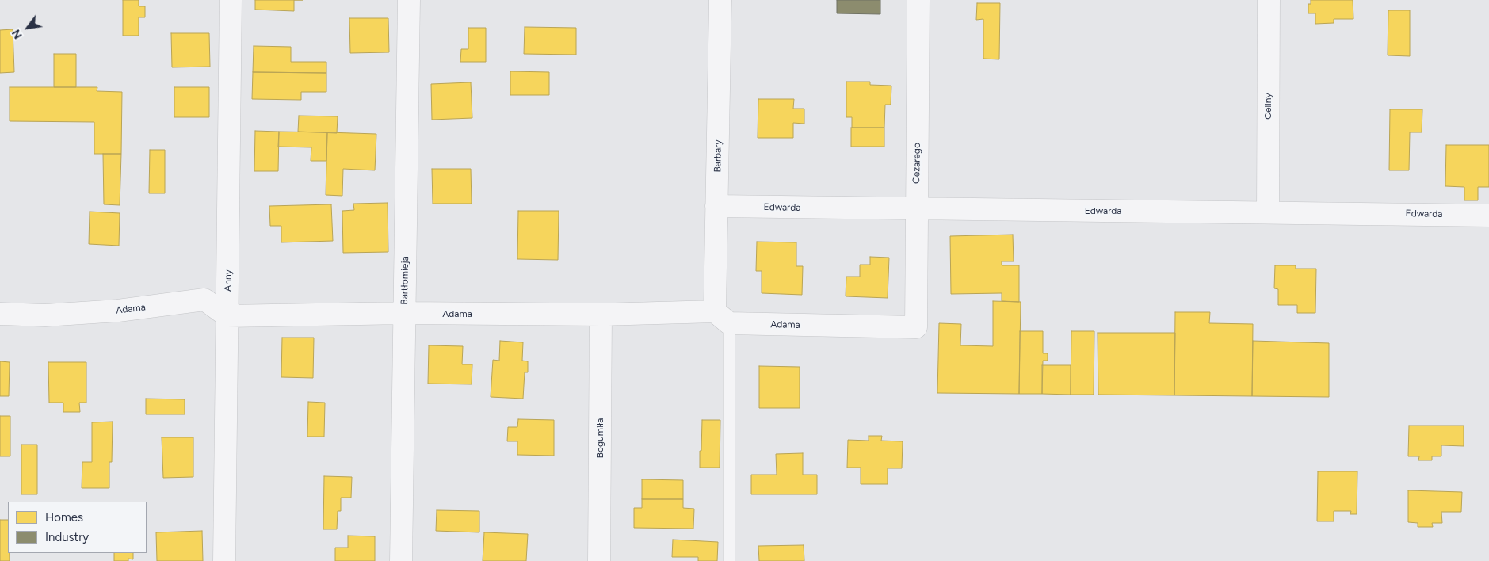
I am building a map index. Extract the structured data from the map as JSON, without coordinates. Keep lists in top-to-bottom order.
{
  "streets": {
    "street": [
      "Celiny",
      "Barbary",
      "Cezarego",
      "Edwarda",
      "Anny",
      "Bartłomieja",
      "Adama",
      "Bogumiła"
    ]
  },
  "crossings": [
    ["Celiny", "Edwarda"],
    ["Barbary", "Edwarda"],
    ["Barbary", "Adama"],
    ["Cezarego", "Edwarda"],
    ["Cezarego", "Adama"],
    ["Anny", "Adama"],
    ["Bartłomieja", "Adama"],
    ["Adama", "Bogumiła"]
  ],
  "legend": ["Homes", "Industry"],
  "north": "bottom left"
}
